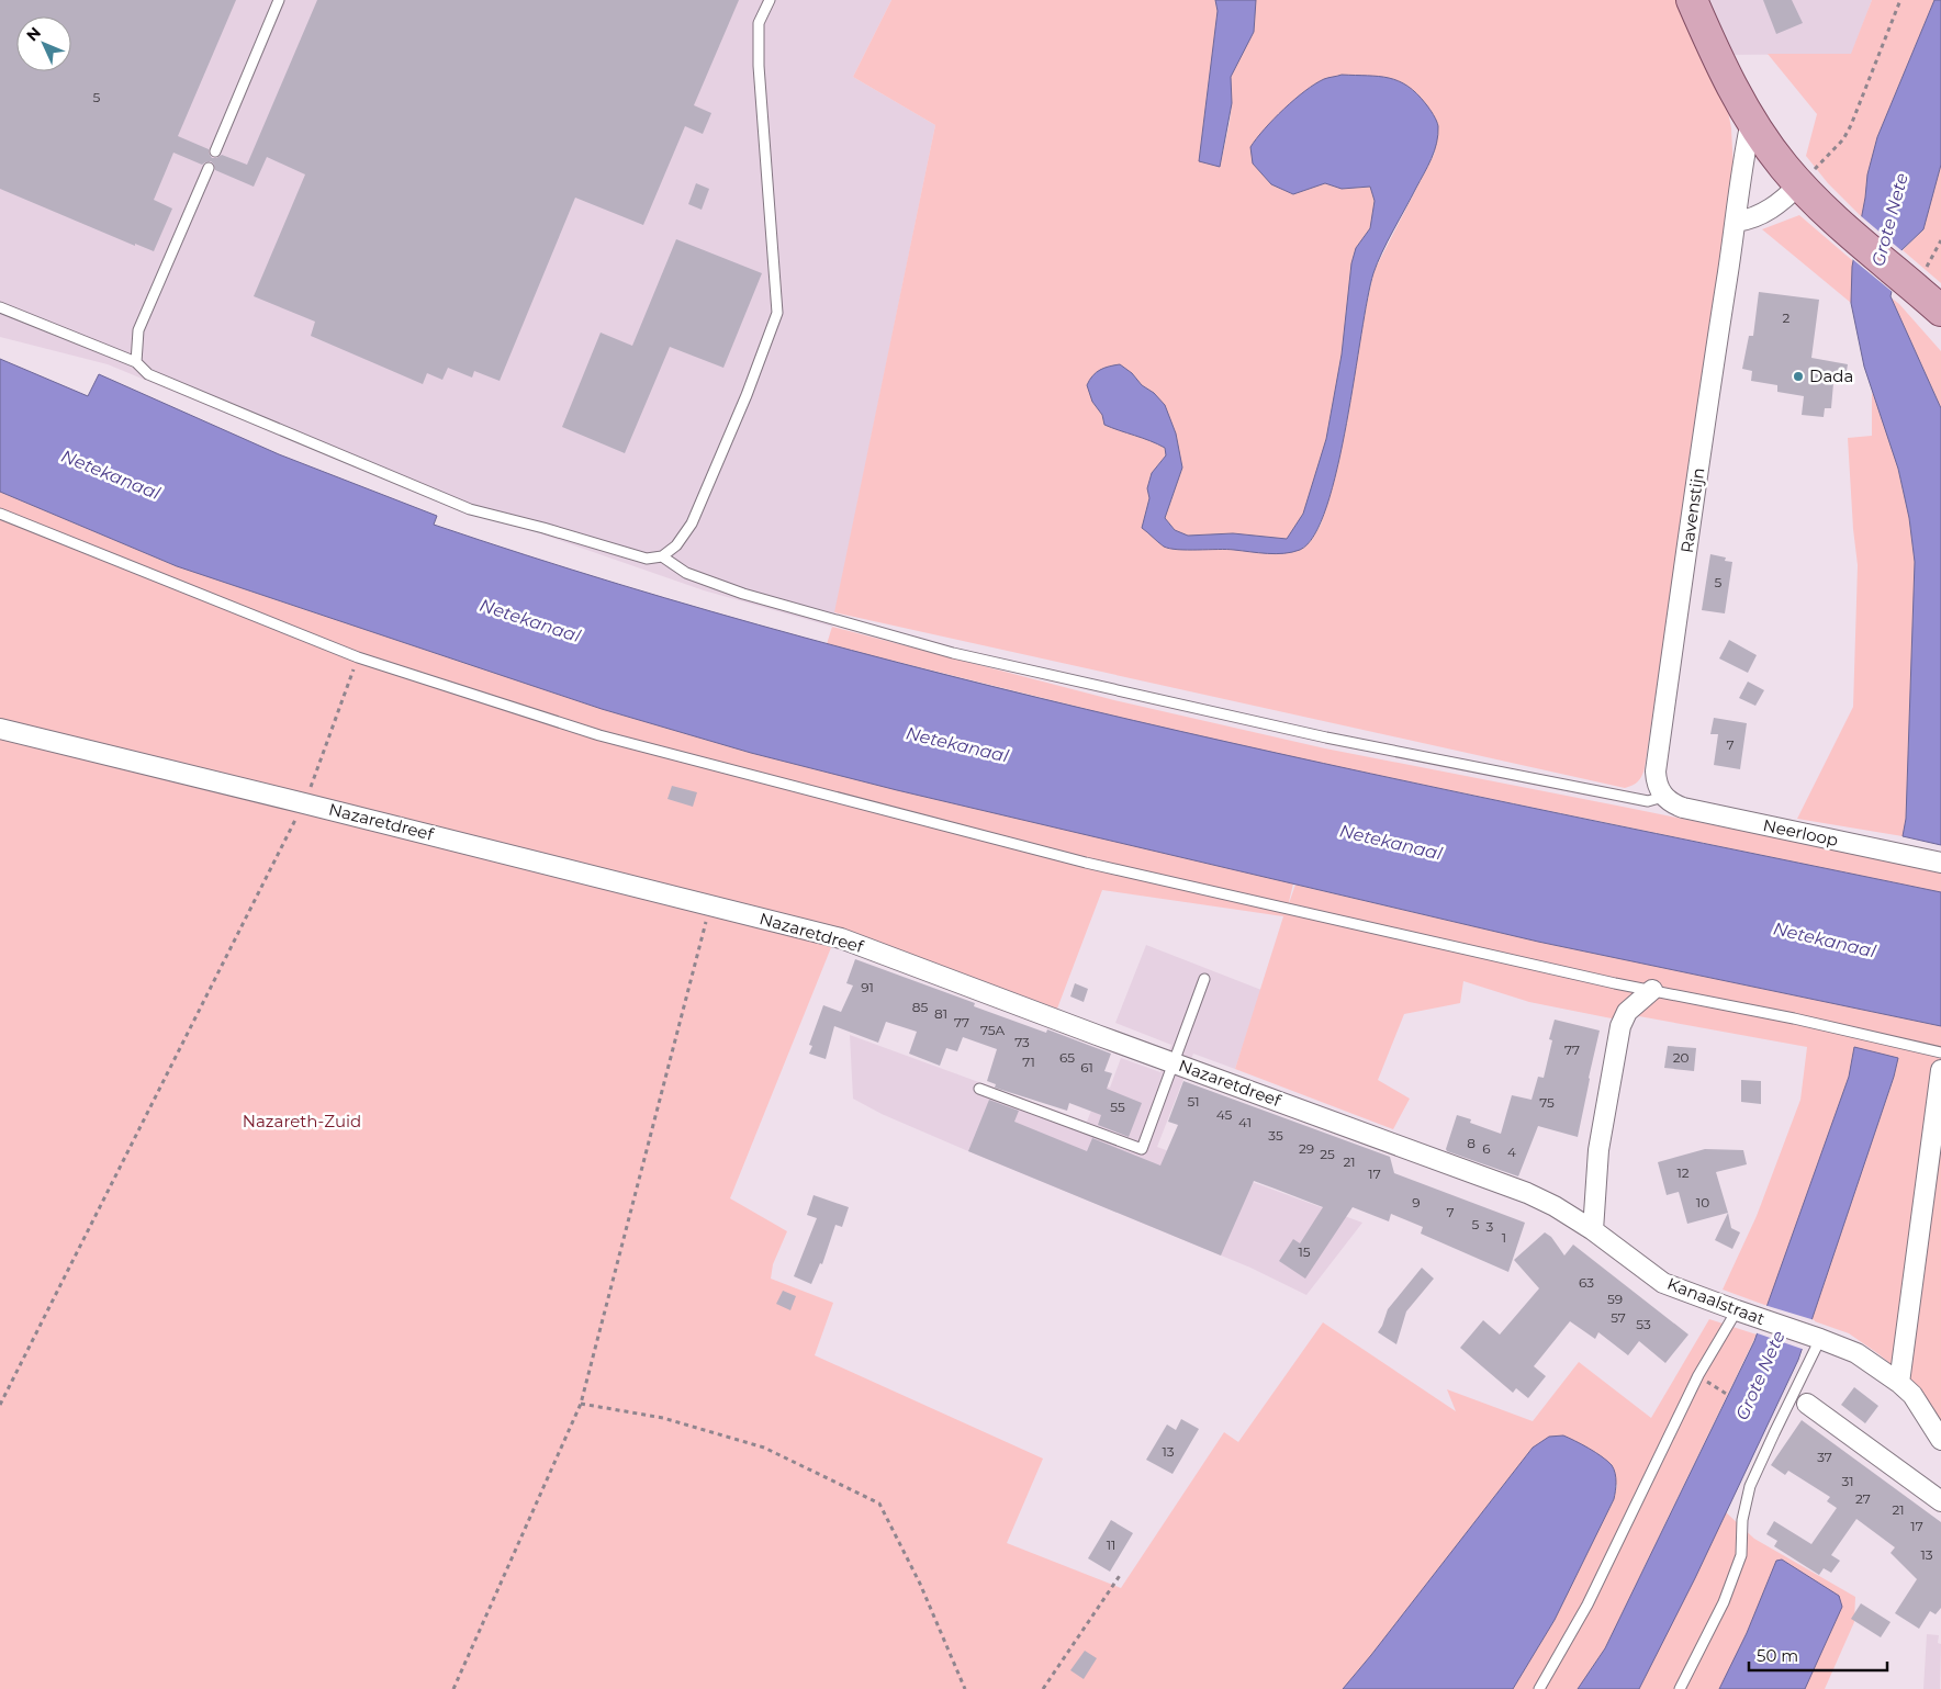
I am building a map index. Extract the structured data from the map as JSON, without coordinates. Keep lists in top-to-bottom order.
{
  "streets": {
    "street": [
      "Ravenstijn",
      "Nazaretdreef",
      "Neerloop",
      "Kanaalstraat"
    ]
  },
  "crossings": [
    ["Ravenstijn", "Neerloop"],
    ["Nazaretdreef", "Kanaalstraat"]
  ],
  "water": ["Grote Nete", "Netekanaal"],
  "parks": ["Nazareth-Zuid"],
  "places": ["Dada"],
  "house_numbers": [
    "5",
    "2",
    "5",
    "7",
    "91",
    "85",
    "81",
    "77",
    "75A",
    "73",
    "77",
    "65",
    "20",
    "71",
    "61",
    "51",
    "75",
    "55",
    "45",
    "41",
    "35",
    "8",
    "29",
    "6",
    "4",
    "25",
    "21",
    "12",
    "17",
    "9",
    "10",
    "7",
    "5",
    "3",
    "1",
    "15",
    "63",
    "59",
    "57",
    "53",
    "13",
    "37",
    "31",
    "27",
    "21",
    "17",
    "11",
    "13"
  ],
  "scale_bar": "50 m",
  "north": "top left"
}
